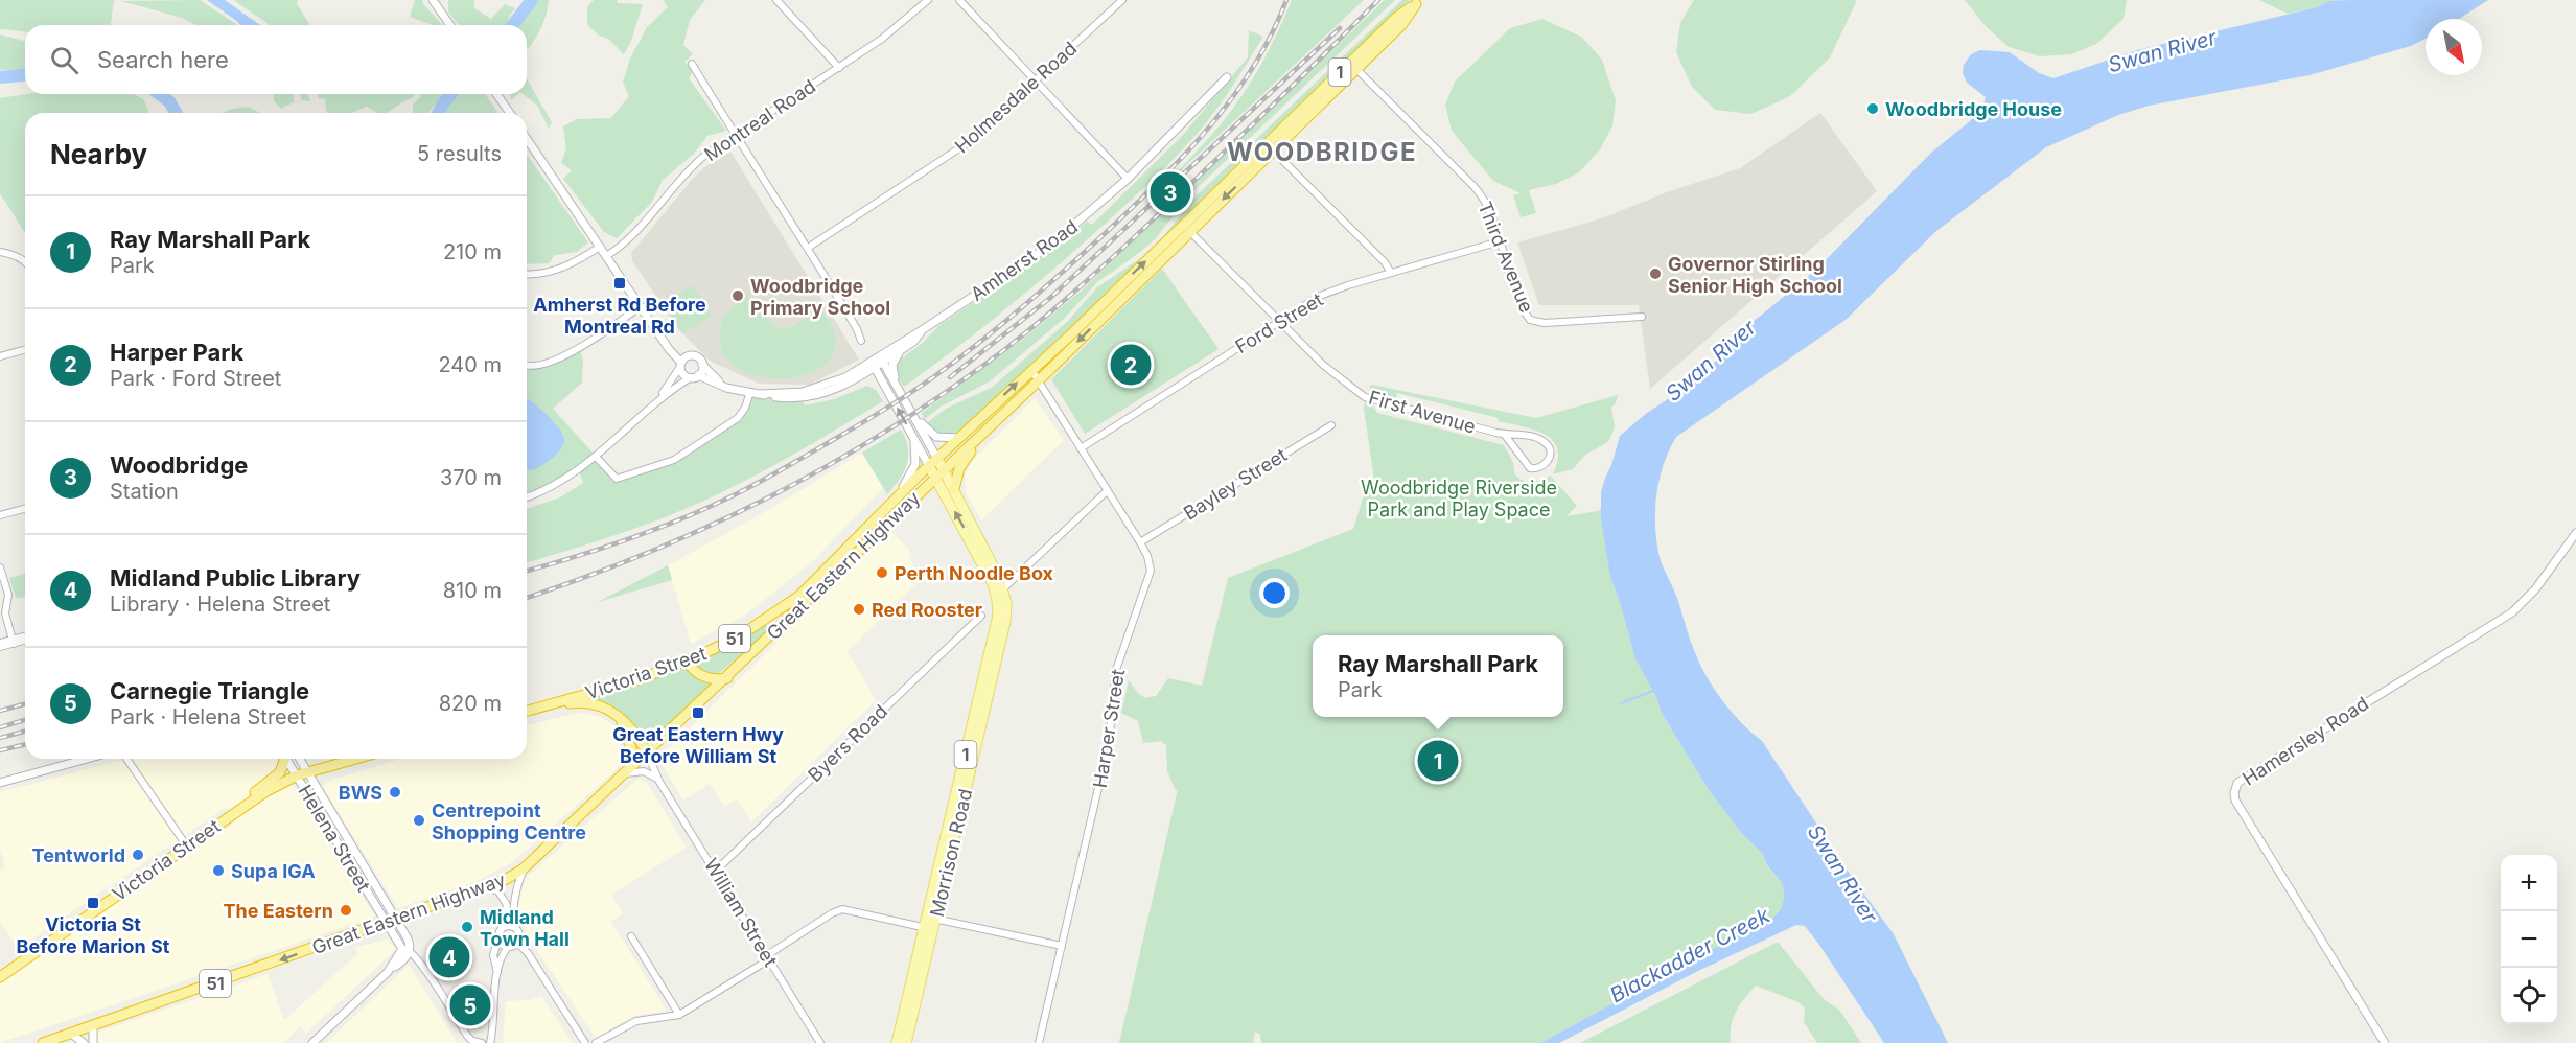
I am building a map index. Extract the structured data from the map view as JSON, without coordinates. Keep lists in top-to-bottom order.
{
  "streets": {
    "highway": [
      "1",
      "Great Eastern Highway",
      "51",
      "Victoria Street",
      "William Street"
    ],
    "main road": ["Morrison Road"],
    "street": [
      "Holmesdale Road",
      "Montreal Road",
      "Third Avenue",
      "Amherst Road",
      "Ford Street",
      "First Avenue",
      "Bayley Street",
      "Harper Street",
      "Hamersley Road",
      "Byers Road",
      "Helena Street"
    ]
  },
  "crossings": [
    ["Third Avenue", "Ford Street"],
    ["Third Avenue", "Great Eastern Highway"],
    ["Amherst Road", "Morrison Road"],
    ["Ford Street", "First Avenue"],
    ["Ford Street", "Harper Street"],
    ["First Avenue", "Great Eastern Highway"],
    ["Bayley Street", "Harper Street"],
    ["Great Eastern Highway", "Victoria Street"],
    ["Great Eastern Highway", "Harper Street"],
    ["Great Eastern Highway", "Helena Street"],
    ["Great Eastern Highway", "Morrison Road"],
    ["Great Eastern Highway", "William Street"],
    ["Victoria Street", "Helena Street"],
    ["Victoria Street", "Morrison Road"],
    ["Victoria Street", "William Street"],
    ["Byers Road", "William Street"]
  ],
  "districts": ["WOODBRIDGE"],
  "water": ["Swan River", "Blackadder Creek"],
  "parks": ["Woodbridge Riverside Park and Play Space"],
  "places": {
    "other": [
      "Woodbridge House",
      "Governor Stirling Senior High School",
      "Woodbridge Primary School",
      "Perth Noodle Box",
      "Red Rooster",
      "BWS",
      "Centrepoint Shopping Centre",
      "Tentworld",
      "Supa IGA",
      "The Eastern",
      "Midland Town Hall"
    ],
    "transit": ["Amherst Rd Before Montreal Rd", "Great Eastern Hwy Before William St", "Victoria St Before Marion St"]
  },
  "north": "bottom right",
  "page": {
    "search": "Search here",
    "heading": ["Nearby", "5 results"],
    "pins": [
      "3",
      "2",
      "1",
      "4",
      "5"
    ],
    "list": [
      {
        "mark": "1",
        "name": "Ray Marshall Park",
        "note": "Park",
        "value": "210 m"
      },
      {
        "mark": "2",
        "name": "Harper Park",
        "note": "Park · Ford Street",
        "value": "240 m"
      },
      {
        "mark": "3",
        "name": "Woodbridge",
        "note": "Station",
        "value": "370 m"
      },
      {
        "mark": "4",
        "name": "Midland Public Library",
        "note": "Library · Helena Street",
        "value": "810 m"
      },
      {
        "mark": "5",
        "name": "Carnegie Triangle",
        "note": "Park · Helena Street",
        "value": "820 m"
      }
    ],
    "popup": ["Ray Marshall Park", "Park"],
    "map_buttons": ["+", "−"]
  }
}
